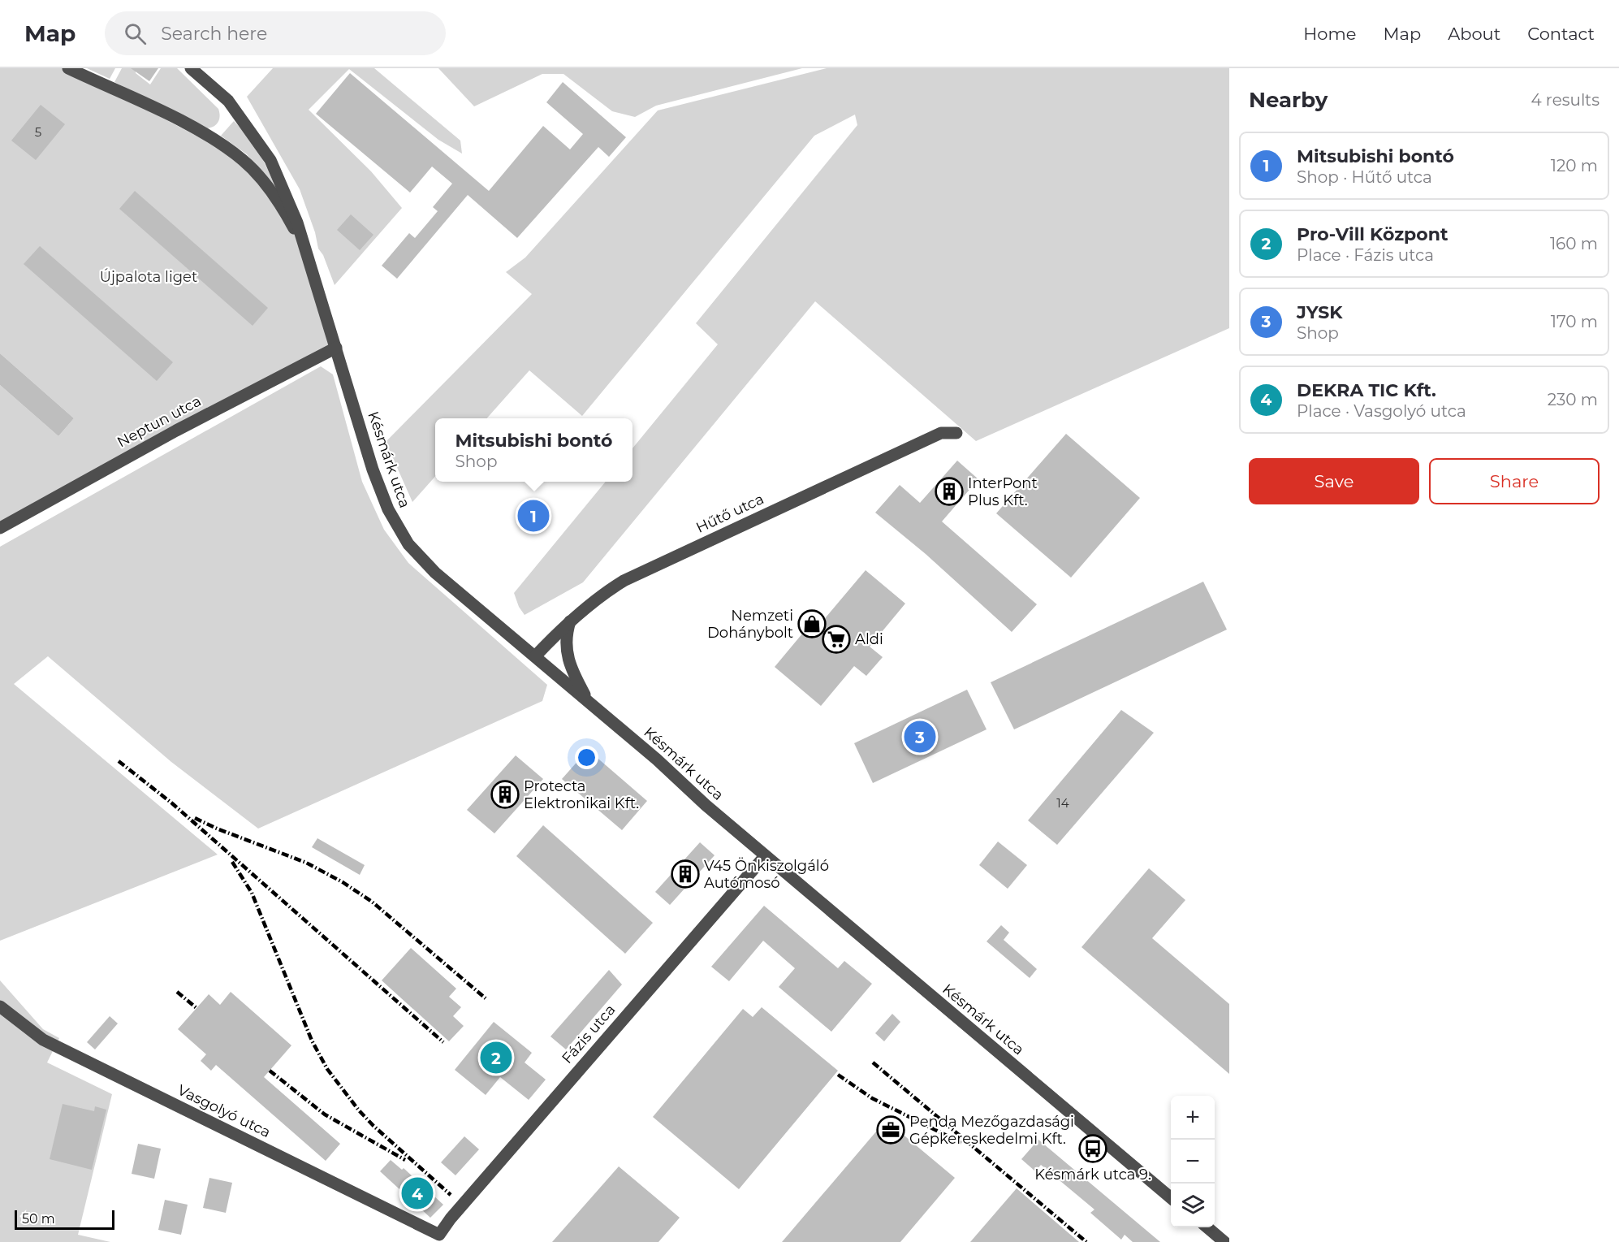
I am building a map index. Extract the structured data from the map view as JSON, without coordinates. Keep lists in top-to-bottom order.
{
  "streets": {
    "street": [
      "Neptun utca",
      "Késmárk utca",
      "Hűtő utca",
      "Fázis utca",
      "Vasgolyó utca"
    ]
  },
  "crossings": [
    ["Neptun utca", "Késmárk utca"],
    ["Késmárk utca", "Hűtő utca"],
    ["Késmárk utca", "Fázis utca"],
    ["Fázis utca", "Vasgolyó utca"]
  ],
  "parks": ["Újpalota liget"],
  "places": {
    "building": ["InterPont Plus Kft.", "Protecta Elektronikai Kft.", "V45 Önkiszolgáló Autómosó"],
    "shop": ["Nemzeti Dohánybolt"],
    "supermarket": ["Aldi"],
    "office": ["Penda Mezőgazdasági Gépkereskedelmi Kft."],
    "bus stop": ["Késmárk utca 9."]
  },
  "house_numbers": ["5", "14"],
  "scale_bar": "50 m",
  "page": {
    "header": "Map",
    "search": "Search here",
    "nav": [
      "Home",
      "Map",
      "About",
      "Contact"
    ],
    "heading": ["Nearby", "4 results"],
    "list": [
      {
        "mark": "1",
        "name": "Mitsubishi bontó",
        "note": "Shop · Hűtő utca",
        "value": "120 m"
      },
      {
        "mark": "2",
        "name": "Pro-Vill Központ",
        "note": "Place · Fázis utca",
        "value": "160 m"
      },
      {
        "mark": "3",
        "name": "JYSK",
        "note": "Shop",
        "value": "170 m"
      },
      {
        "mark": "4",
        "name": "DEKRA TIC Kft.",
        "note": "Place · Vasgolyó utca",
        "value": "230 m"
      }
    ],
    "popup": ["Mitsubishi bontó", "Shop"],
    "buttons": ["Save", "Share"],
    "pins": [
      "1",
      "3",
      "2",
      "4"
    ],
    "map_buttons": ["+", "−"],
    "scale": "50 m"
  }
}
